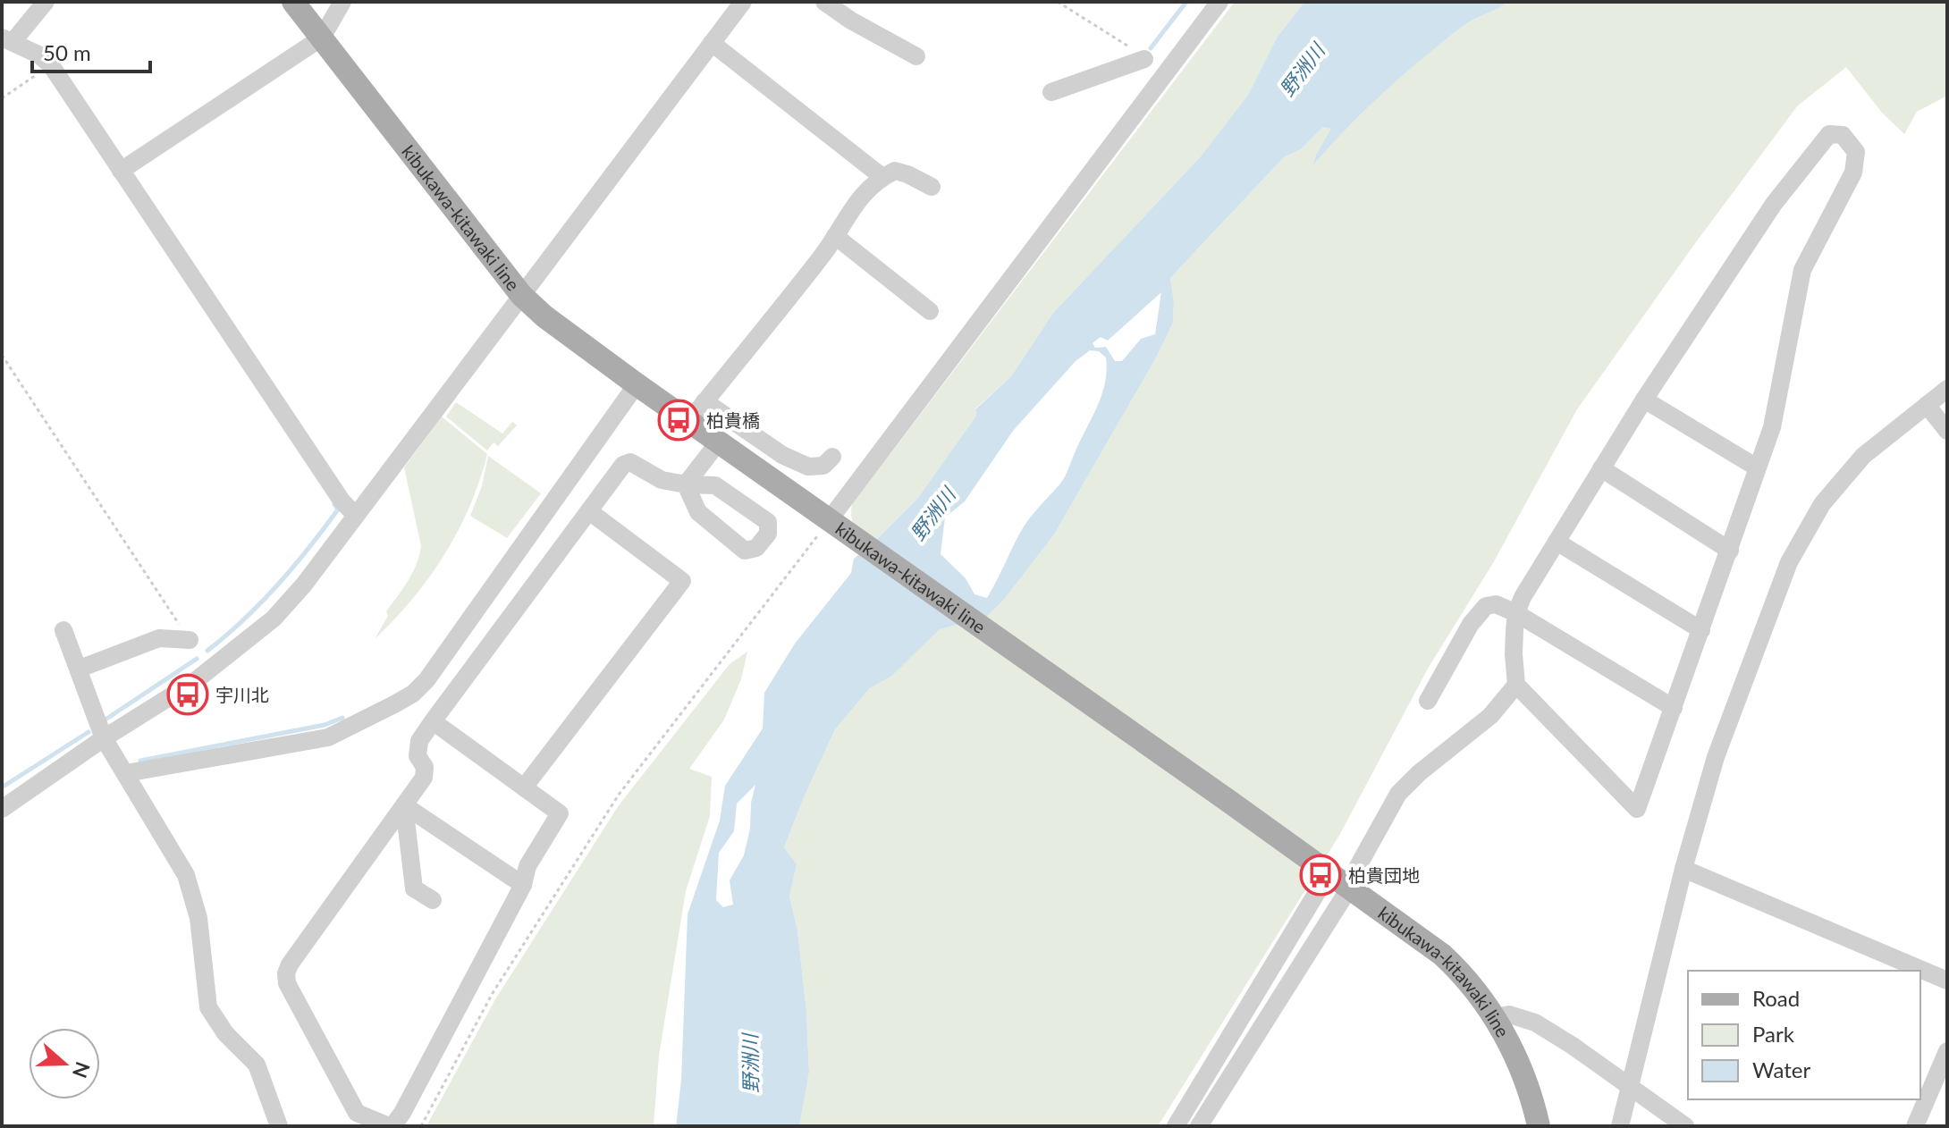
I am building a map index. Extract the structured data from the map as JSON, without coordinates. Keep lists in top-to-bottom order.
{
  "streets": {
    "main road": ["kibukawa-kitawaki line"]
  },
  "water": ["野洲川"],
  "places": {
    "bus stop": ["柏貴橋", "宇川北", "柏貴団地"]
  },
  "legend": ["Road", "Park", "Water"],
  "scale_bar": "50 m",
  "north": "right"
}
